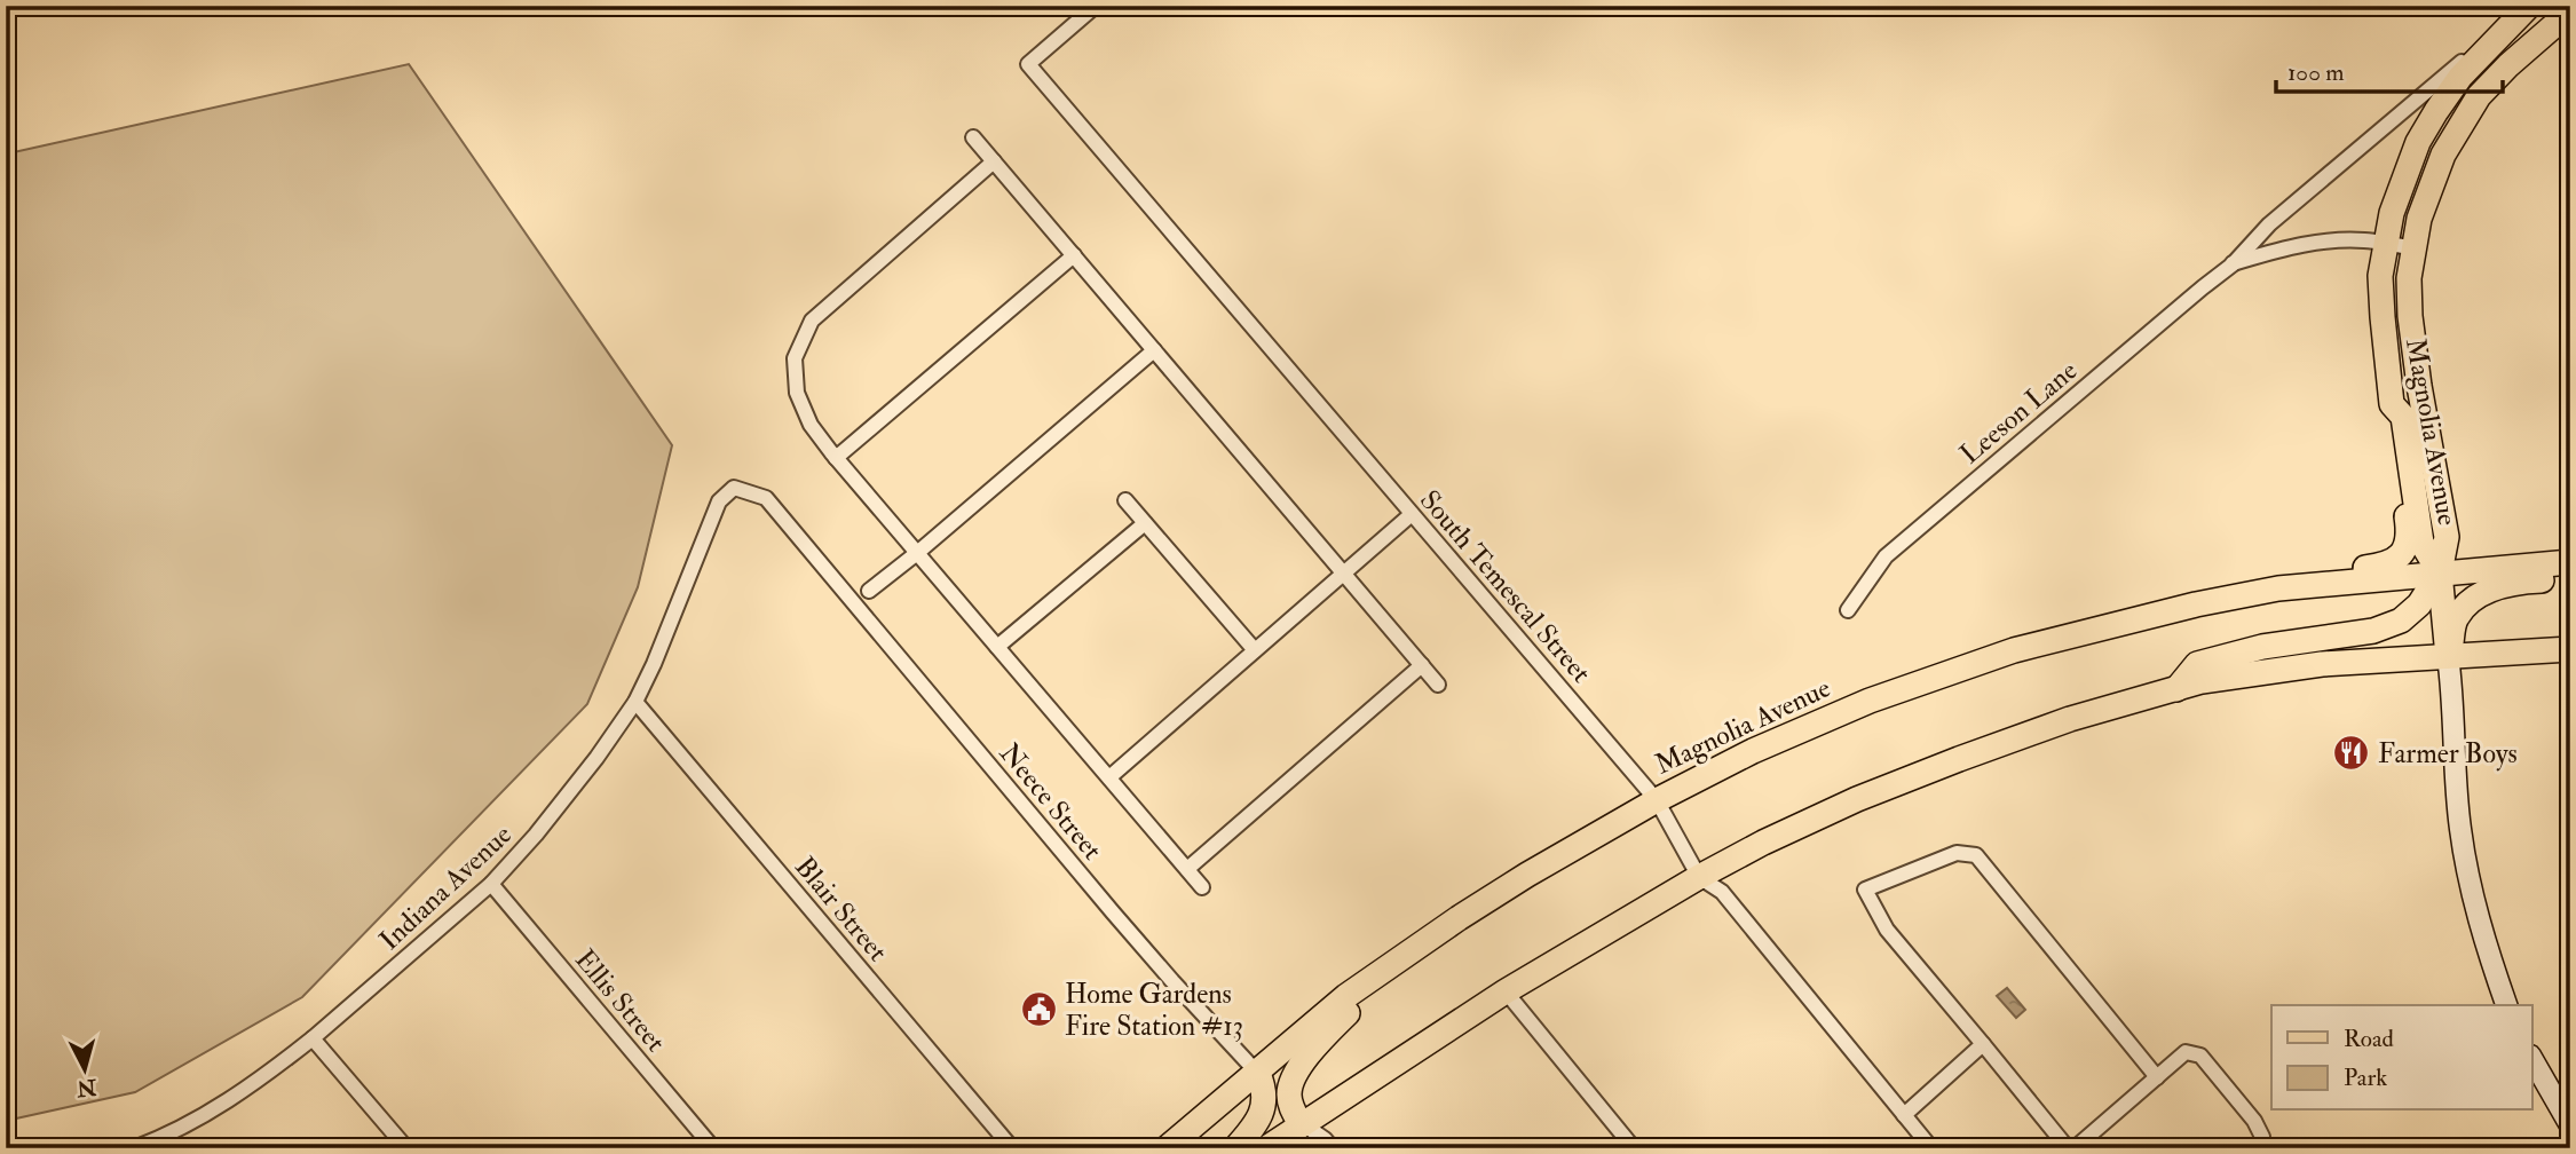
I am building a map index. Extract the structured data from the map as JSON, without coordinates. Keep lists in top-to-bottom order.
{
  "streets": {
    "main road": ["Magnolia Avenue"],
    "street": [
      "Leeson Lane",
      "South Temescal Street",
      "Neece Street",
      "Indiana Avenue",
      "Blair Street",
      "Ellis Street"
    ]
  },
  "crossings": [
    ["Leeson Lane", "Magnolia Avenue"],
    ["Magnolia Avenue", "South Temescal Street"],
    ["Magnolia Avenue", "Neece Street"],
    ["Neece Street", "Indiana Avenue"],
    ["Indiana Avenue", "Blair Street"],
    ["Indiana Avenue", "Ellis Street"]
  ],
  "places": {
    "restaurant": ["Farmer Boys"],
    "public building": ["Home Gardens Fire Station #13"]
  },
  "legend": ["Road", "Park"],
  "scale_bar": "100 m",
  "north": "bottom"
}
